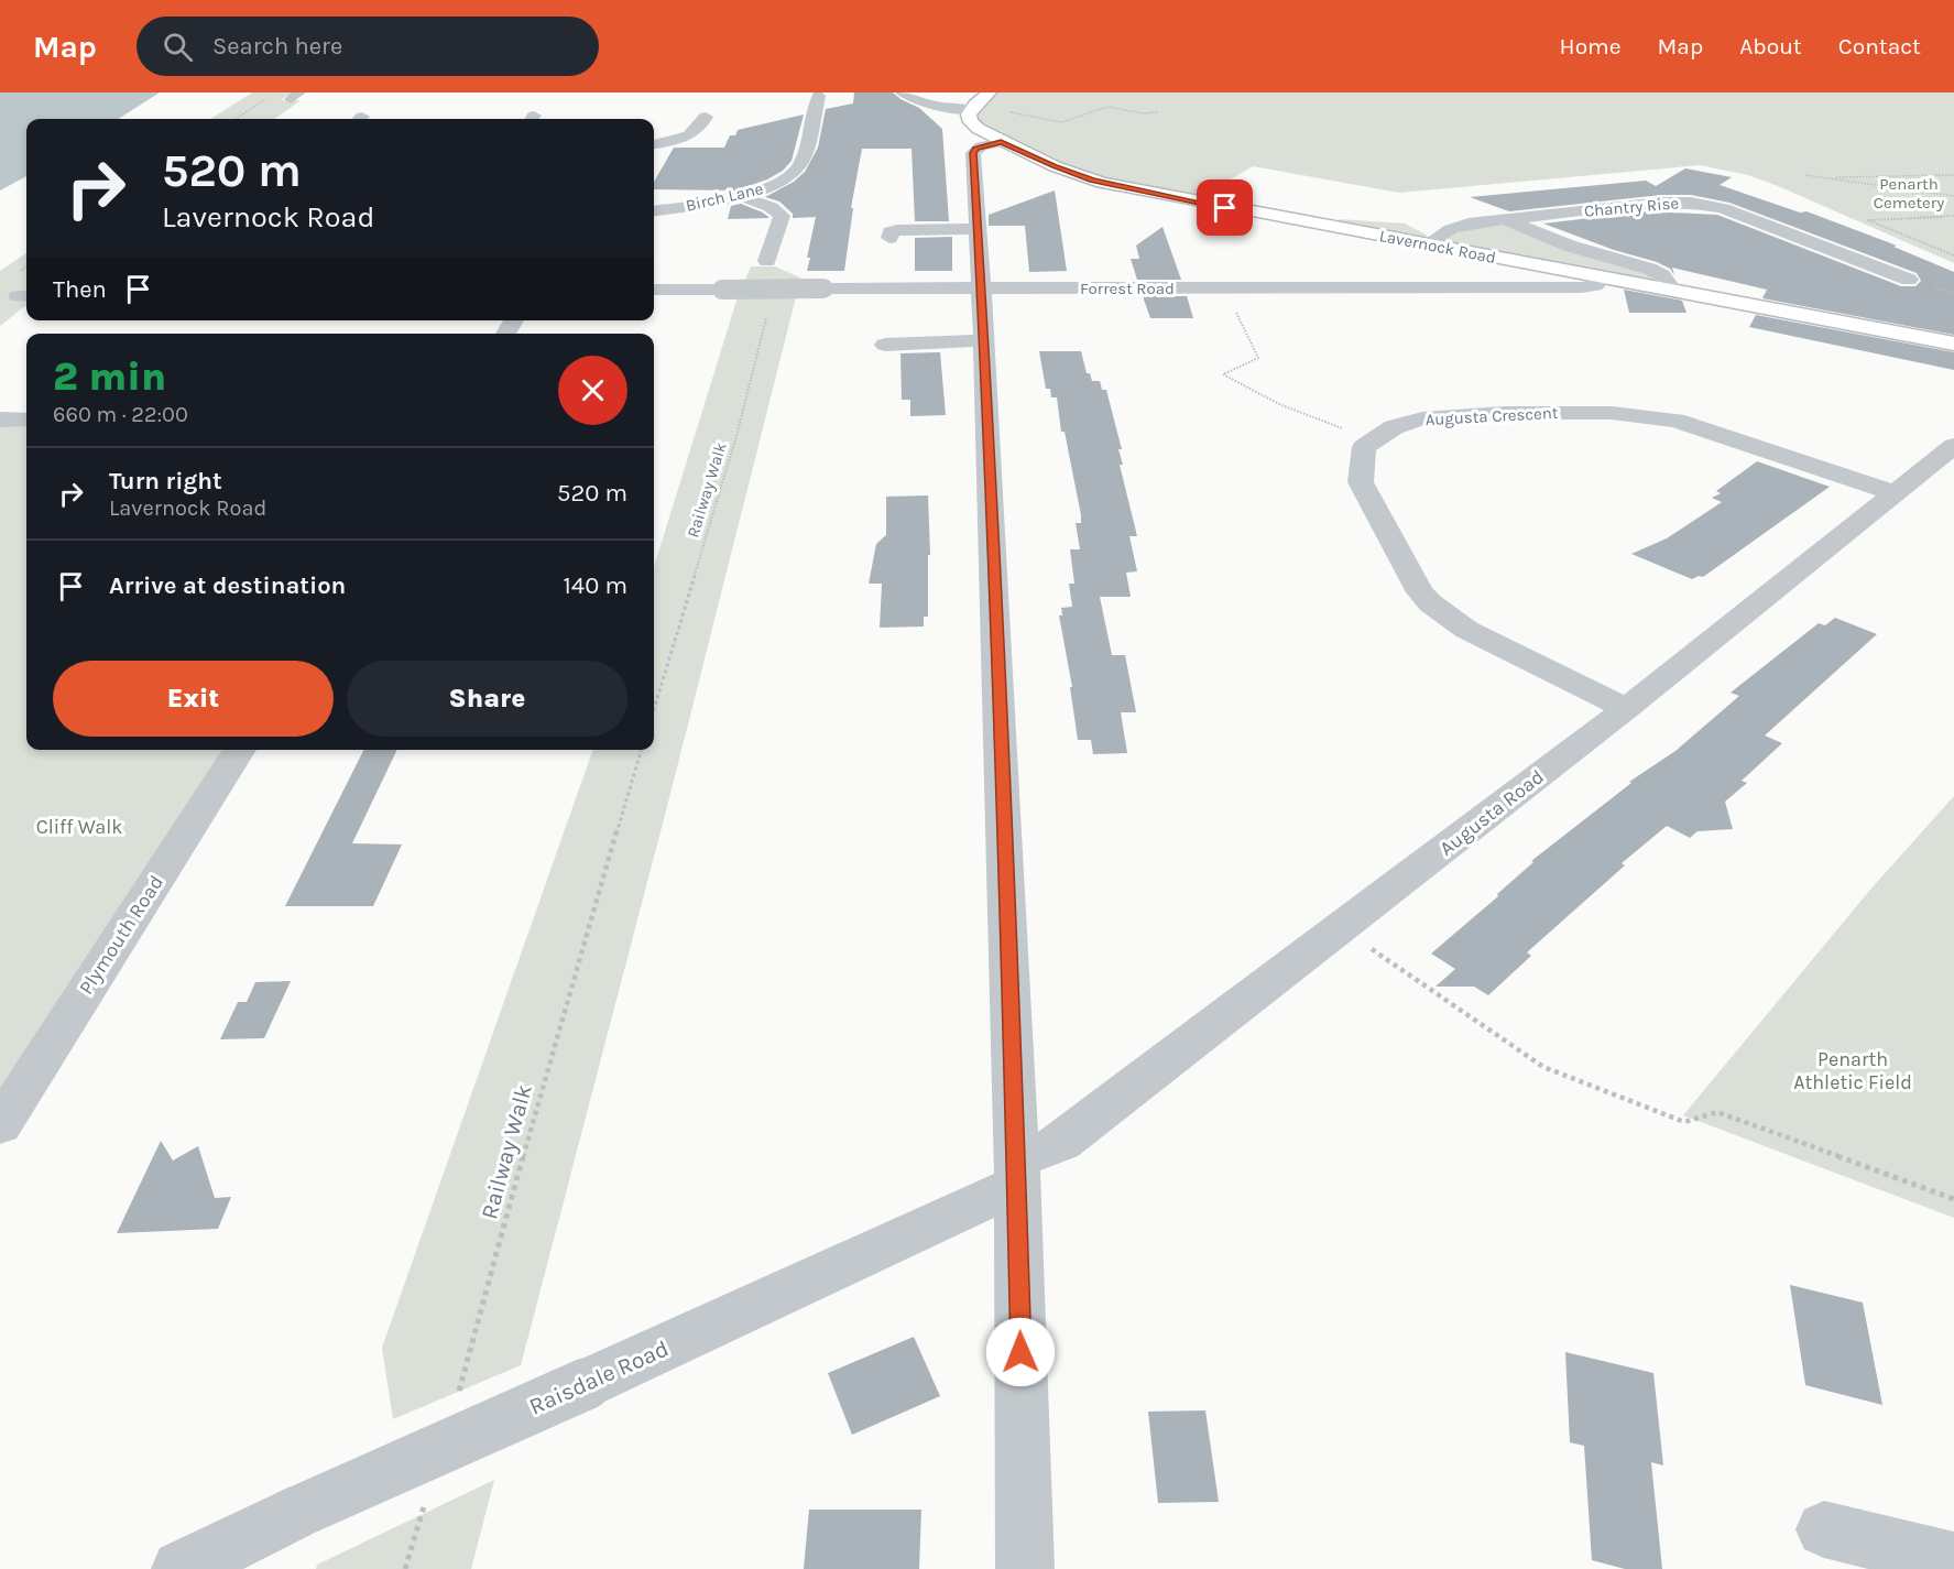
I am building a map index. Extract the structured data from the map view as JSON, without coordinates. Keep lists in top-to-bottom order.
{
  "streets": {
    "main road": ["Lavernock Road"],
    "street": [
      "Birch Lane",
      "Chantry Rise",
      "Forrest Road",
      "Augusta Crescent",
      "Augusta Road",
      "Plymouth Road",
      "Raisdale Road"
    ],
    "path": ["Railway Walk"]
  },
  "crossings": [
    ["Chantry Rise", "Lavernock Road"],
    ["Lavernock Road", "Forrest Road"],
    ["Augusta Crescent", "Augusta Road"],
    ["Augusta Road", "Raisdale Road"]
  ],
  "parks": ["Penarth Cemetery", "Cliff Walk", "Penarth Athletic Field"],
  "page": {
    "header": "Map",
    "search": "Search here",
    "nav": [
      "Home",
      "Map",
      "About",
      "Contact"
    ],
    "turn": ["520 m", "Lavernock Road"],
    "then": "Then",
    "heading": ["2 min", "660 m · 22:00"],
    "list": [
      {
        "name": "Turn right",
        "note": "Lavernock Road",
        "value": "520 m"
      },
      {
        "name": "Arrive at destination",
        "value": "140 m"
      }
    ],
    "buttons": ["Exit", "Share"]
  }
}
